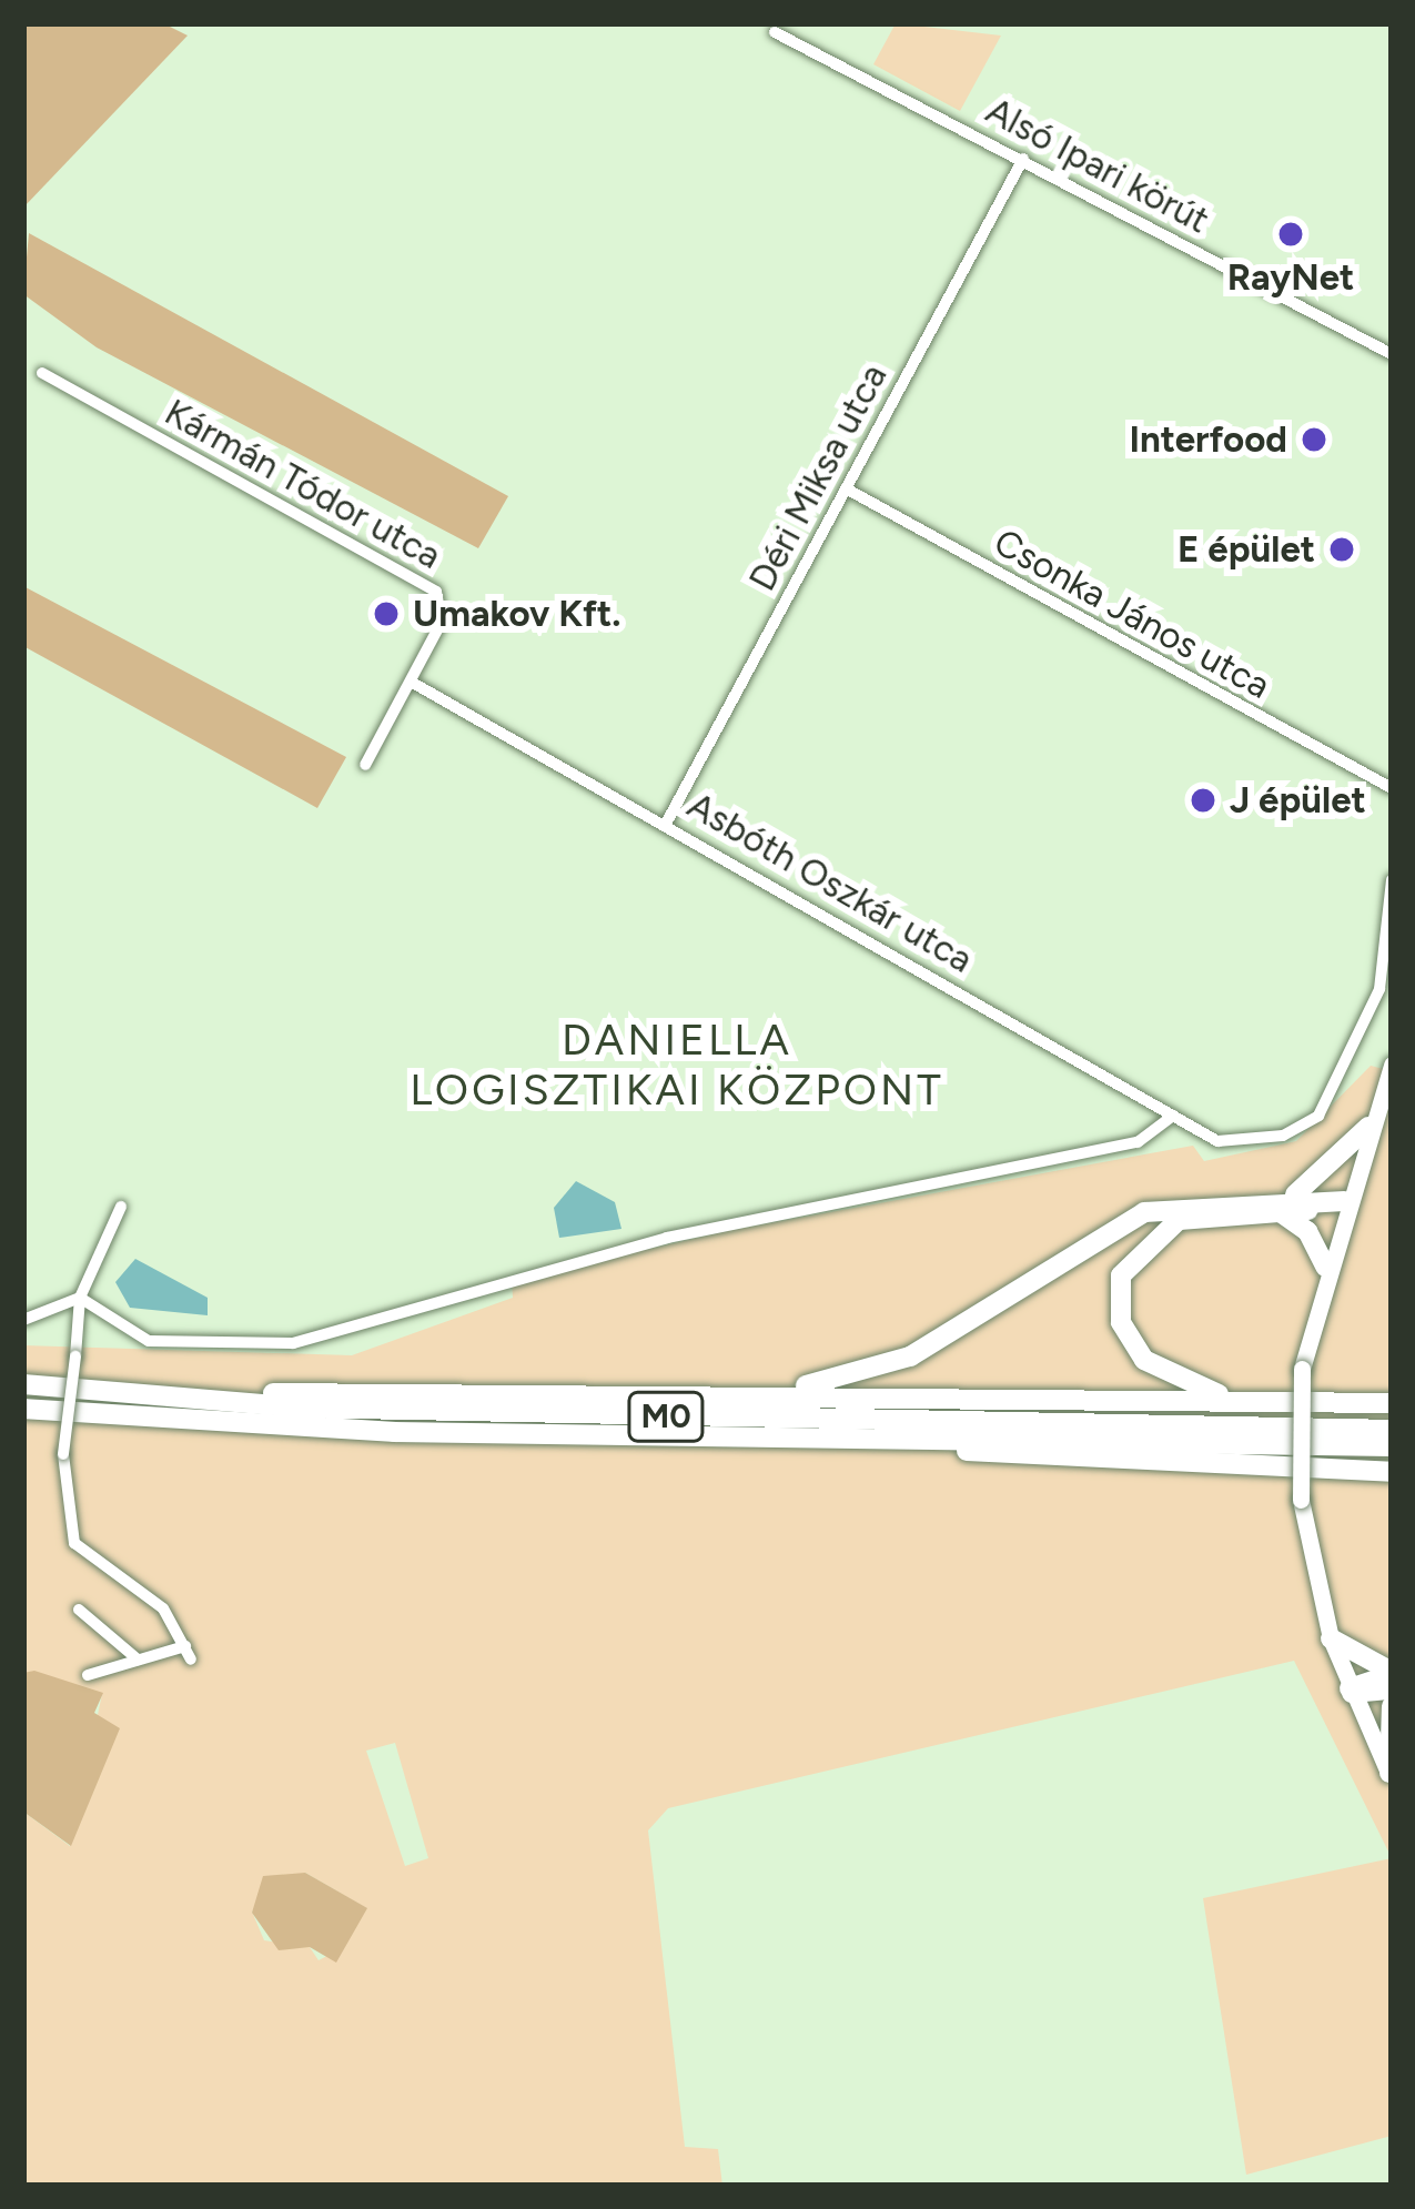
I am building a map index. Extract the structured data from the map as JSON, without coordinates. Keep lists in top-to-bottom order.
{
  "streets": {
    "highway": ["M0"],
    "street": [
      "Alsó Ipari körút",
      "Déri Miksa utca",
      "Kármán Tódor utca",
      "Csonka János utca",
      "Asbóth Oszkár utca"
    ]
  },
  "crossings": [
    ["Alsó Ipari körút", "Déri Miksa utca"],
    ["Déri Miksa utca", "Csonka János utca"],
    ["Déri Miksa utca", "Asbóth Oszkár utca"],
    ["Kármán Tódor utca", "Asbóth Oszkár utca"]
  ],
  "districts": ["DANIELLA LOGISZTIKAI KÖZPONT"],
  "places": [
    "RayNet",
    "Interfood",
    "E épület",
    "Umakov Kft.",
    "J épület"
  ]
}
